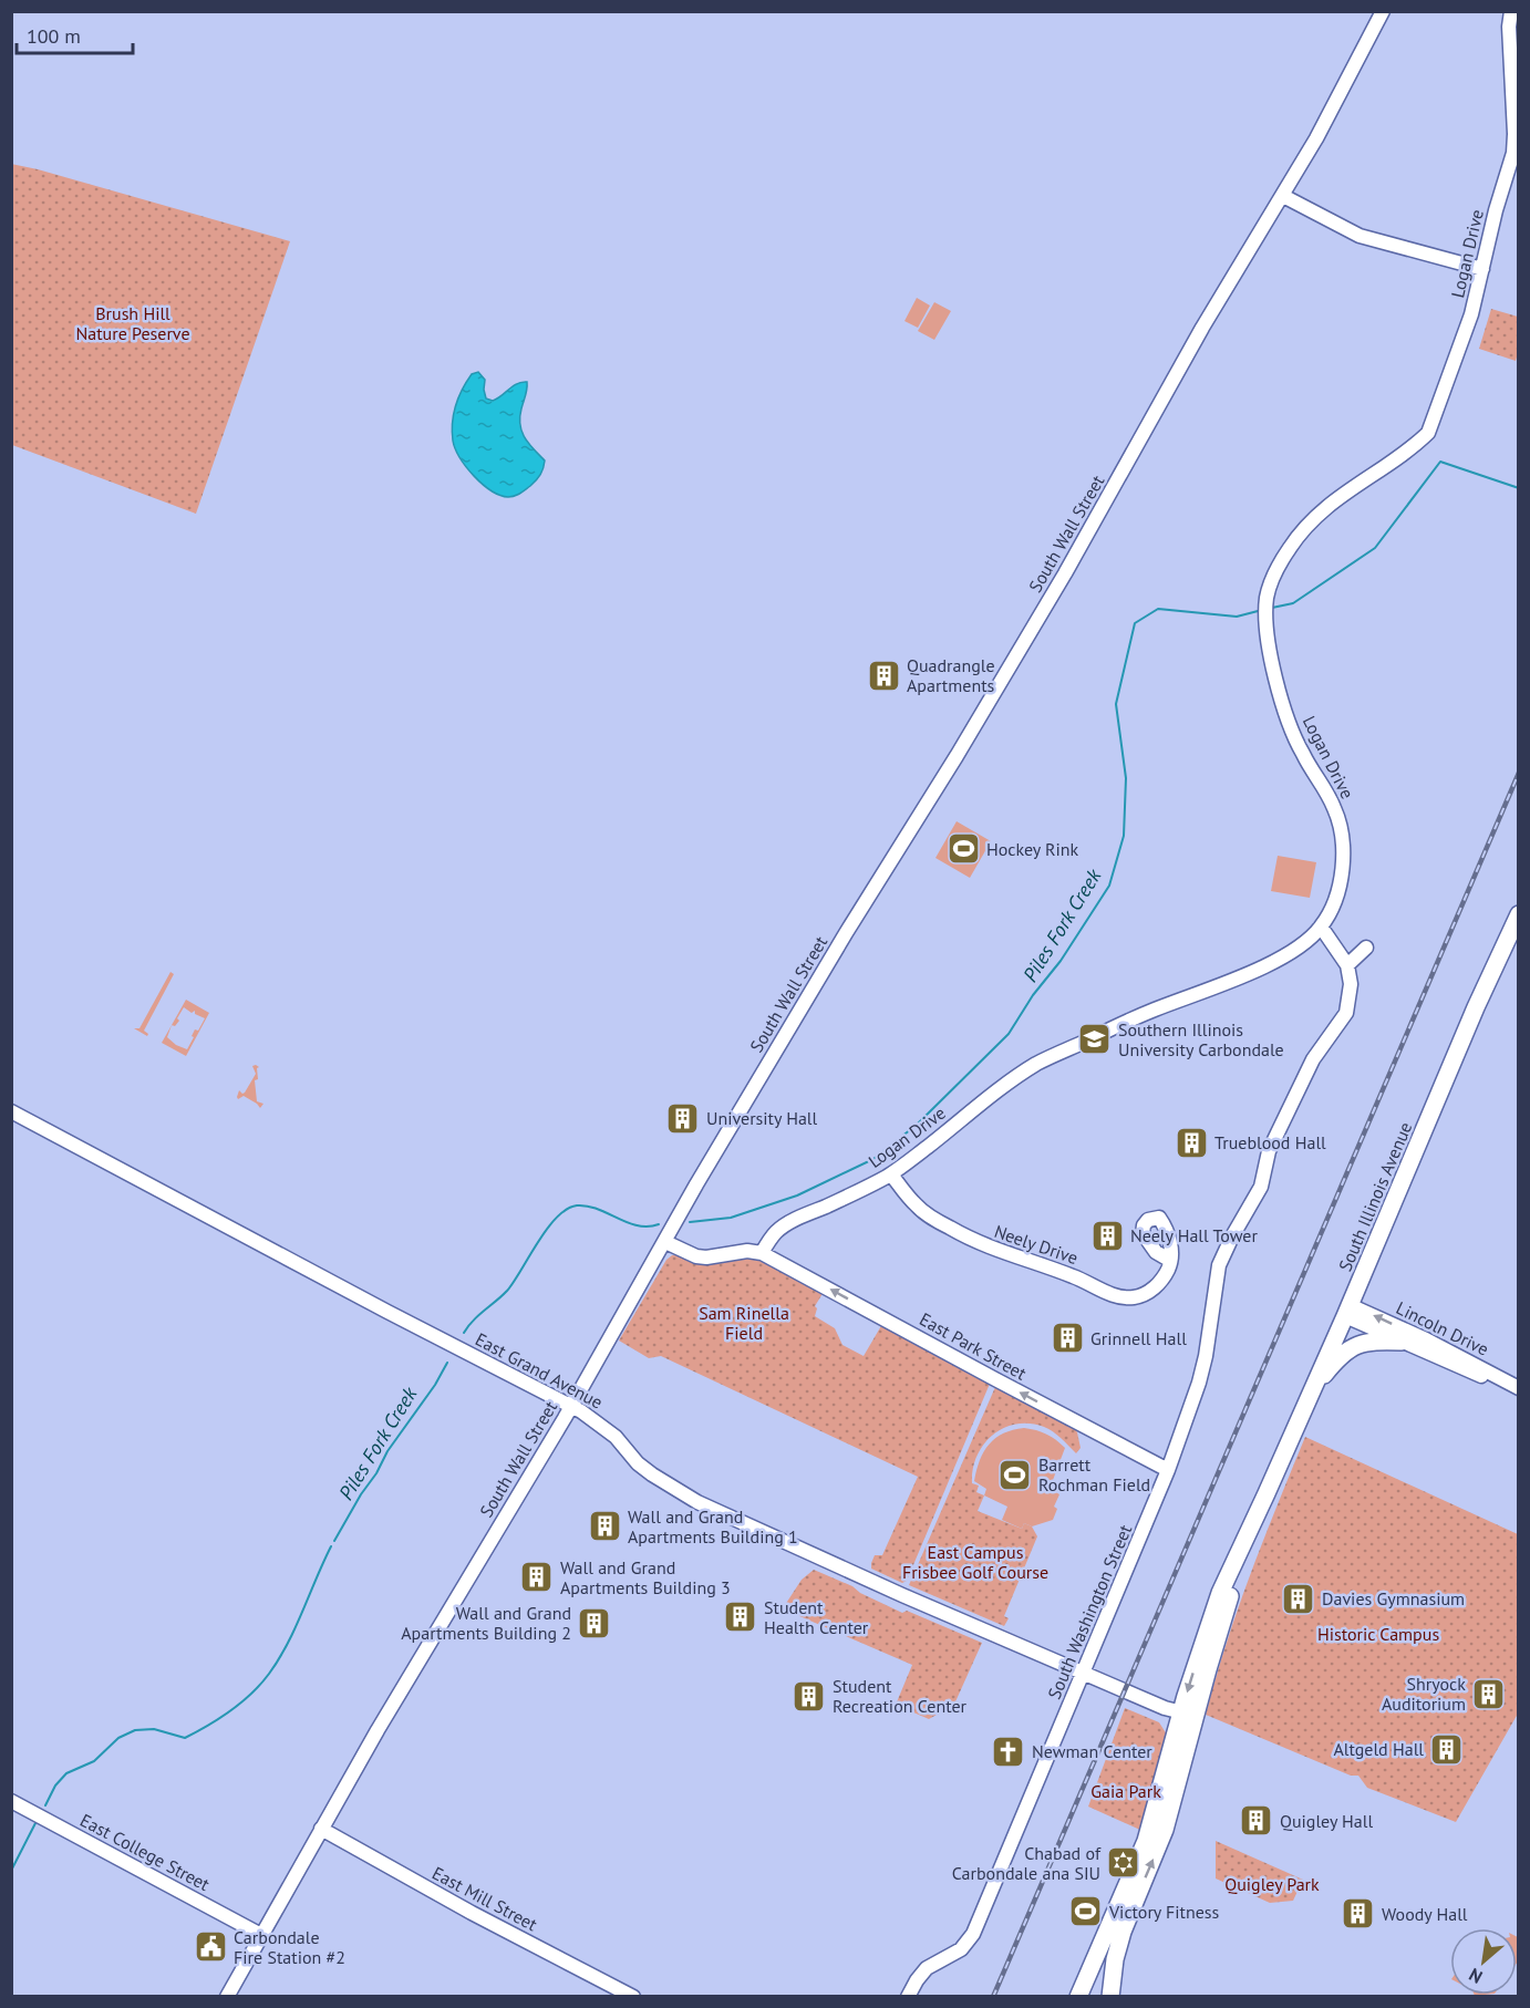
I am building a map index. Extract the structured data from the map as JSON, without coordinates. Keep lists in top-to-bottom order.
{
  "streets": {
    "highway": ["South Illinois Avenue"],
    "street": [
      "Logan Drive",
      "South Wall Street",
      "Neely Drive",
      "Lincoln Drive",
      "East Park Street",
      "East Grand Avenue",
      "South Washington Street",
      "East College Street",
      "East Mill Street"
    ]
  },
  "crossings": [
    ["Logan Drive", "Neely Drive"],
    ["Logan Drive", "East Park Street"],
    ["South Wall Street", "East Grand Avenue"],
    ["South Wall Street", "East College Street"],
    ["South Wall Street", "East Mill Street"],
    ["South Illinois Avenue", "Lincoln Drive"],
    ["South Illinois Avenue", "East Grand Avenue"],
    ["East Park Street", "South Washington Street"],
    ["East Grand Avenue", "South Washington Street"]
  ],
  "one_way": ["East Park Street"],
  "water": ["Piles Fork Creek"],
  "parks": [
    "Brush Hill Nature Peserve",
    "Sam Rinella Field",
    "East Campus Frisbee Golf Course",
    "Historic Campus",
    "Gaia Park",
    "Quigley Park"
  ],
  "places": {
    "building": [
      "Quadrangle Apartments",
      "University Hall",
      "Trueblood Hall",
      "Neely Hall Tower",
      "Grinnell Hall",
      "Wall and Grand Apartments Building 1",
      "Wall and Grand Apartments Building 3",
      "Davies Gymnasium",
      "Student Health Center",
      "Wall and Grand Apartments Building 2",
      "Shryock Auditorium",
      "Student Recreation Center",
      "Altgeld Hall",
      "Quigley Hall",
      "Woody Hall"
    ],
    "sports": ["Hockey Rink", "Barrett Rochman Field", "Victory Fitness"],
    "school or university": ["Southern Illinois University Carbondale"],
    "church": ["Newman Center"],
    "synagogue": ["Chabad of Carbondale ana SIU"],
    "public building": ["Carbondale Fire Station #2"]
  },
  "scale_bar": "100 m",
  "north": "bottom left"
}
